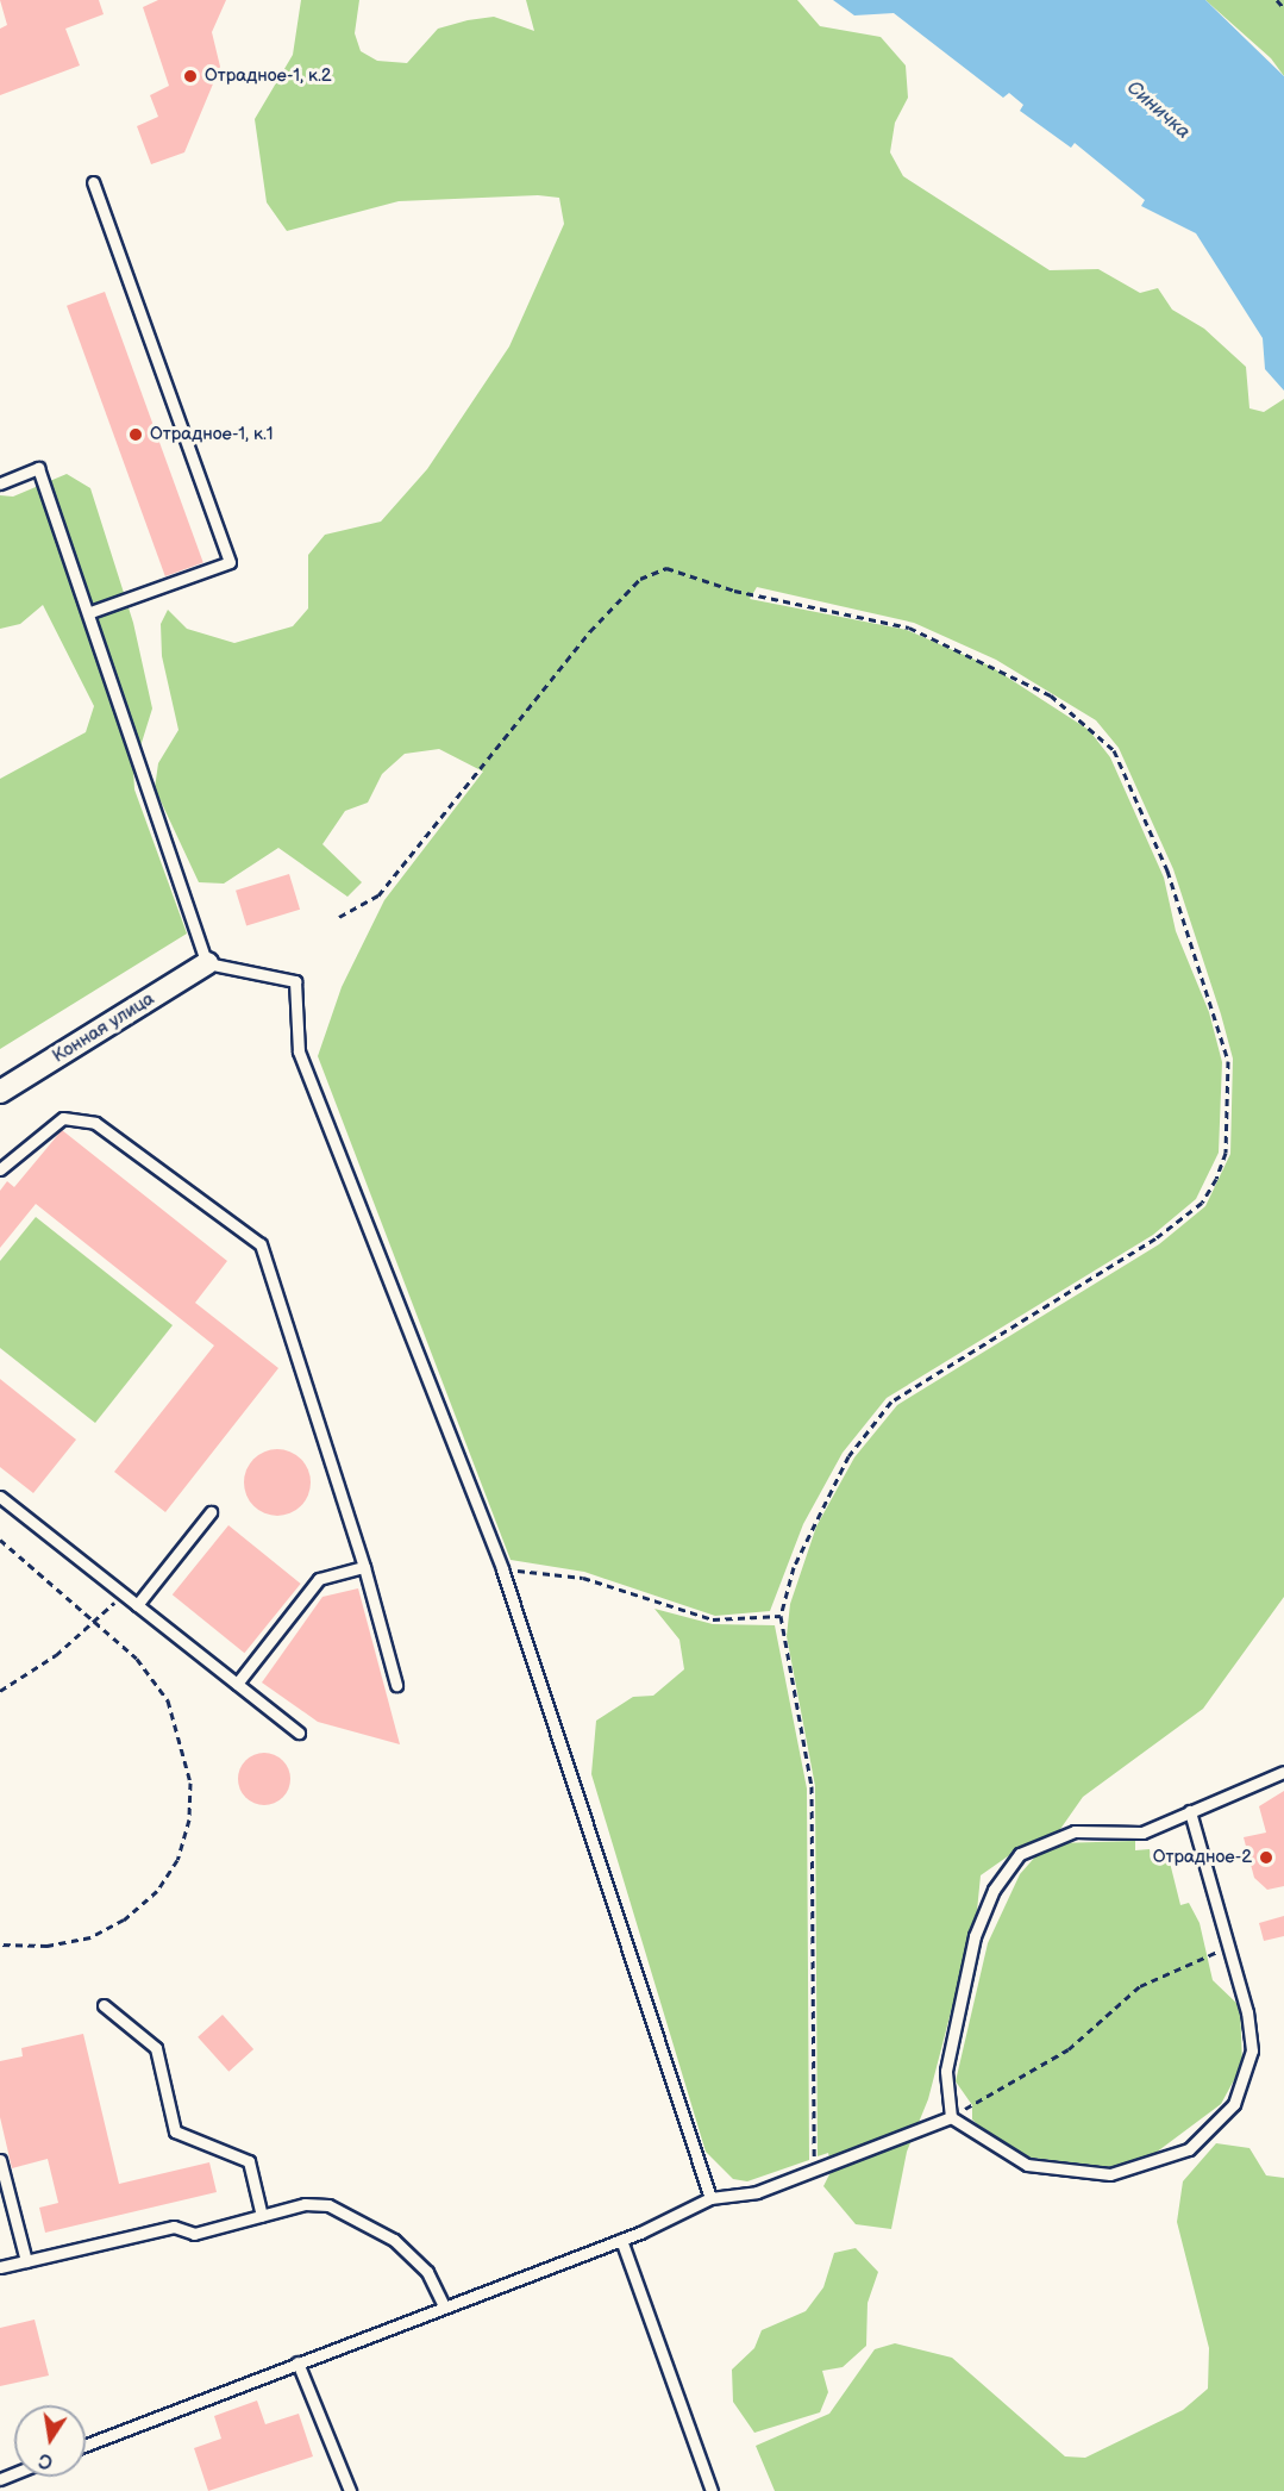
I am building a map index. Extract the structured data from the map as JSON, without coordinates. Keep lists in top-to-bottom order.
{
  "streets": {
    "street": ["Конная улица"]
  },
  "water": ["Синичка"],
  "places": ["Отрадное-1, к.2", "Отрадное-1, к.1", "Отрадное-2"],
  "north": "bottom"
}
